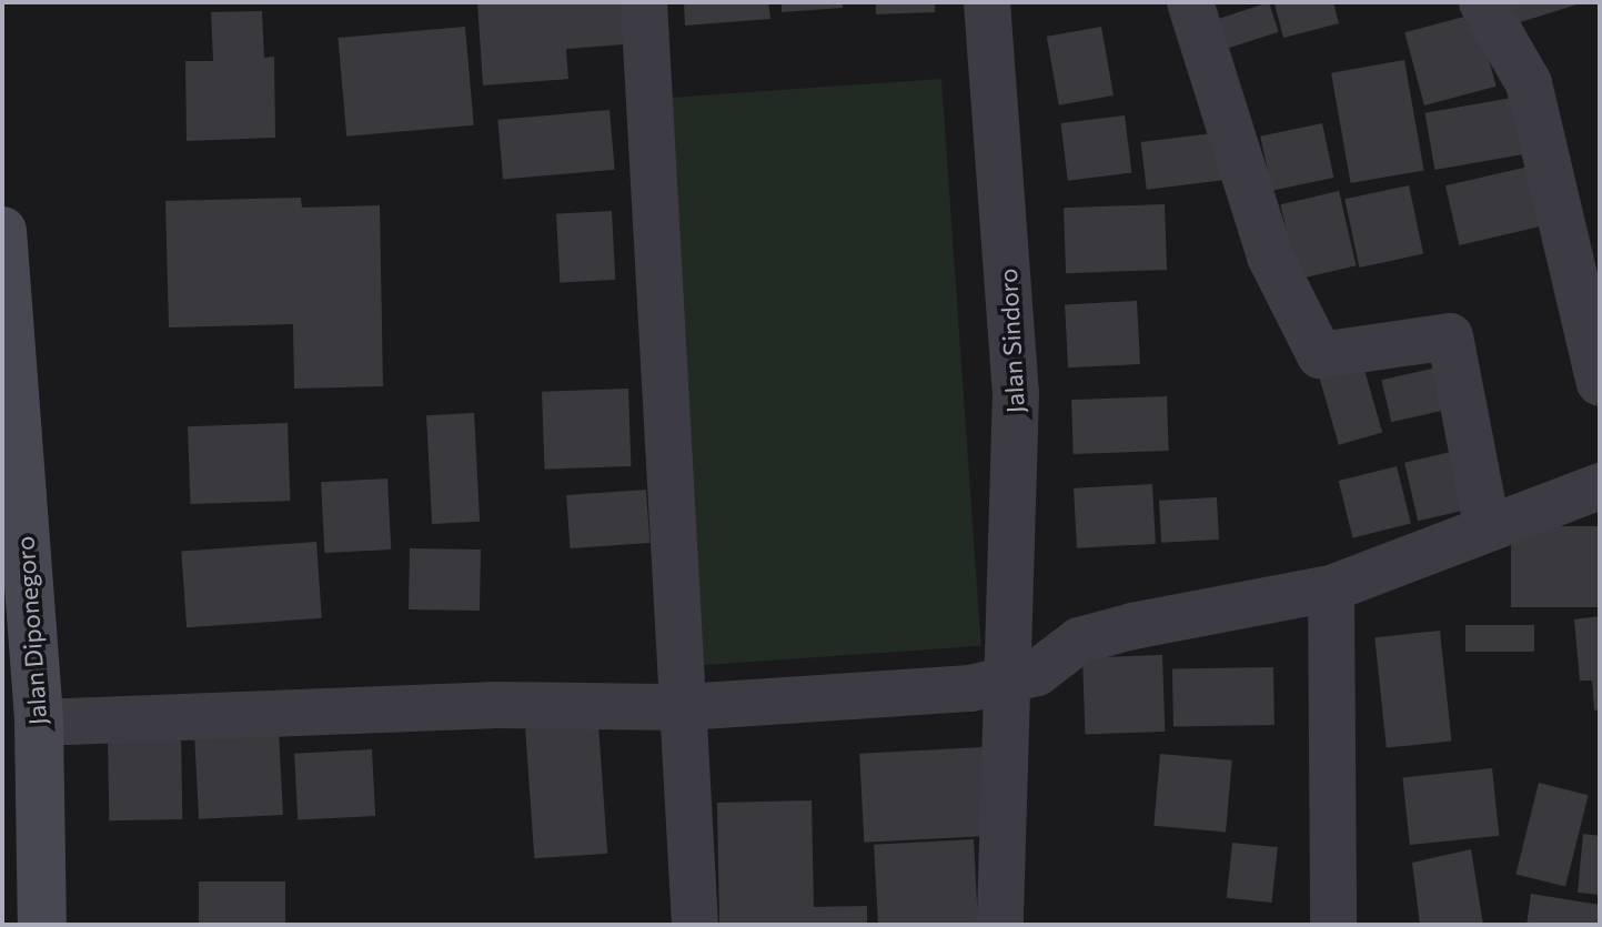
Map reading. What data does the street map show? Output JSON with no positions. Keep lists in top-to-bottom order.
{
  "streets": {
    "main road": ["Jalan Diponegoro"],
    "street": ["Jalan Sindoro"]
  }
}
